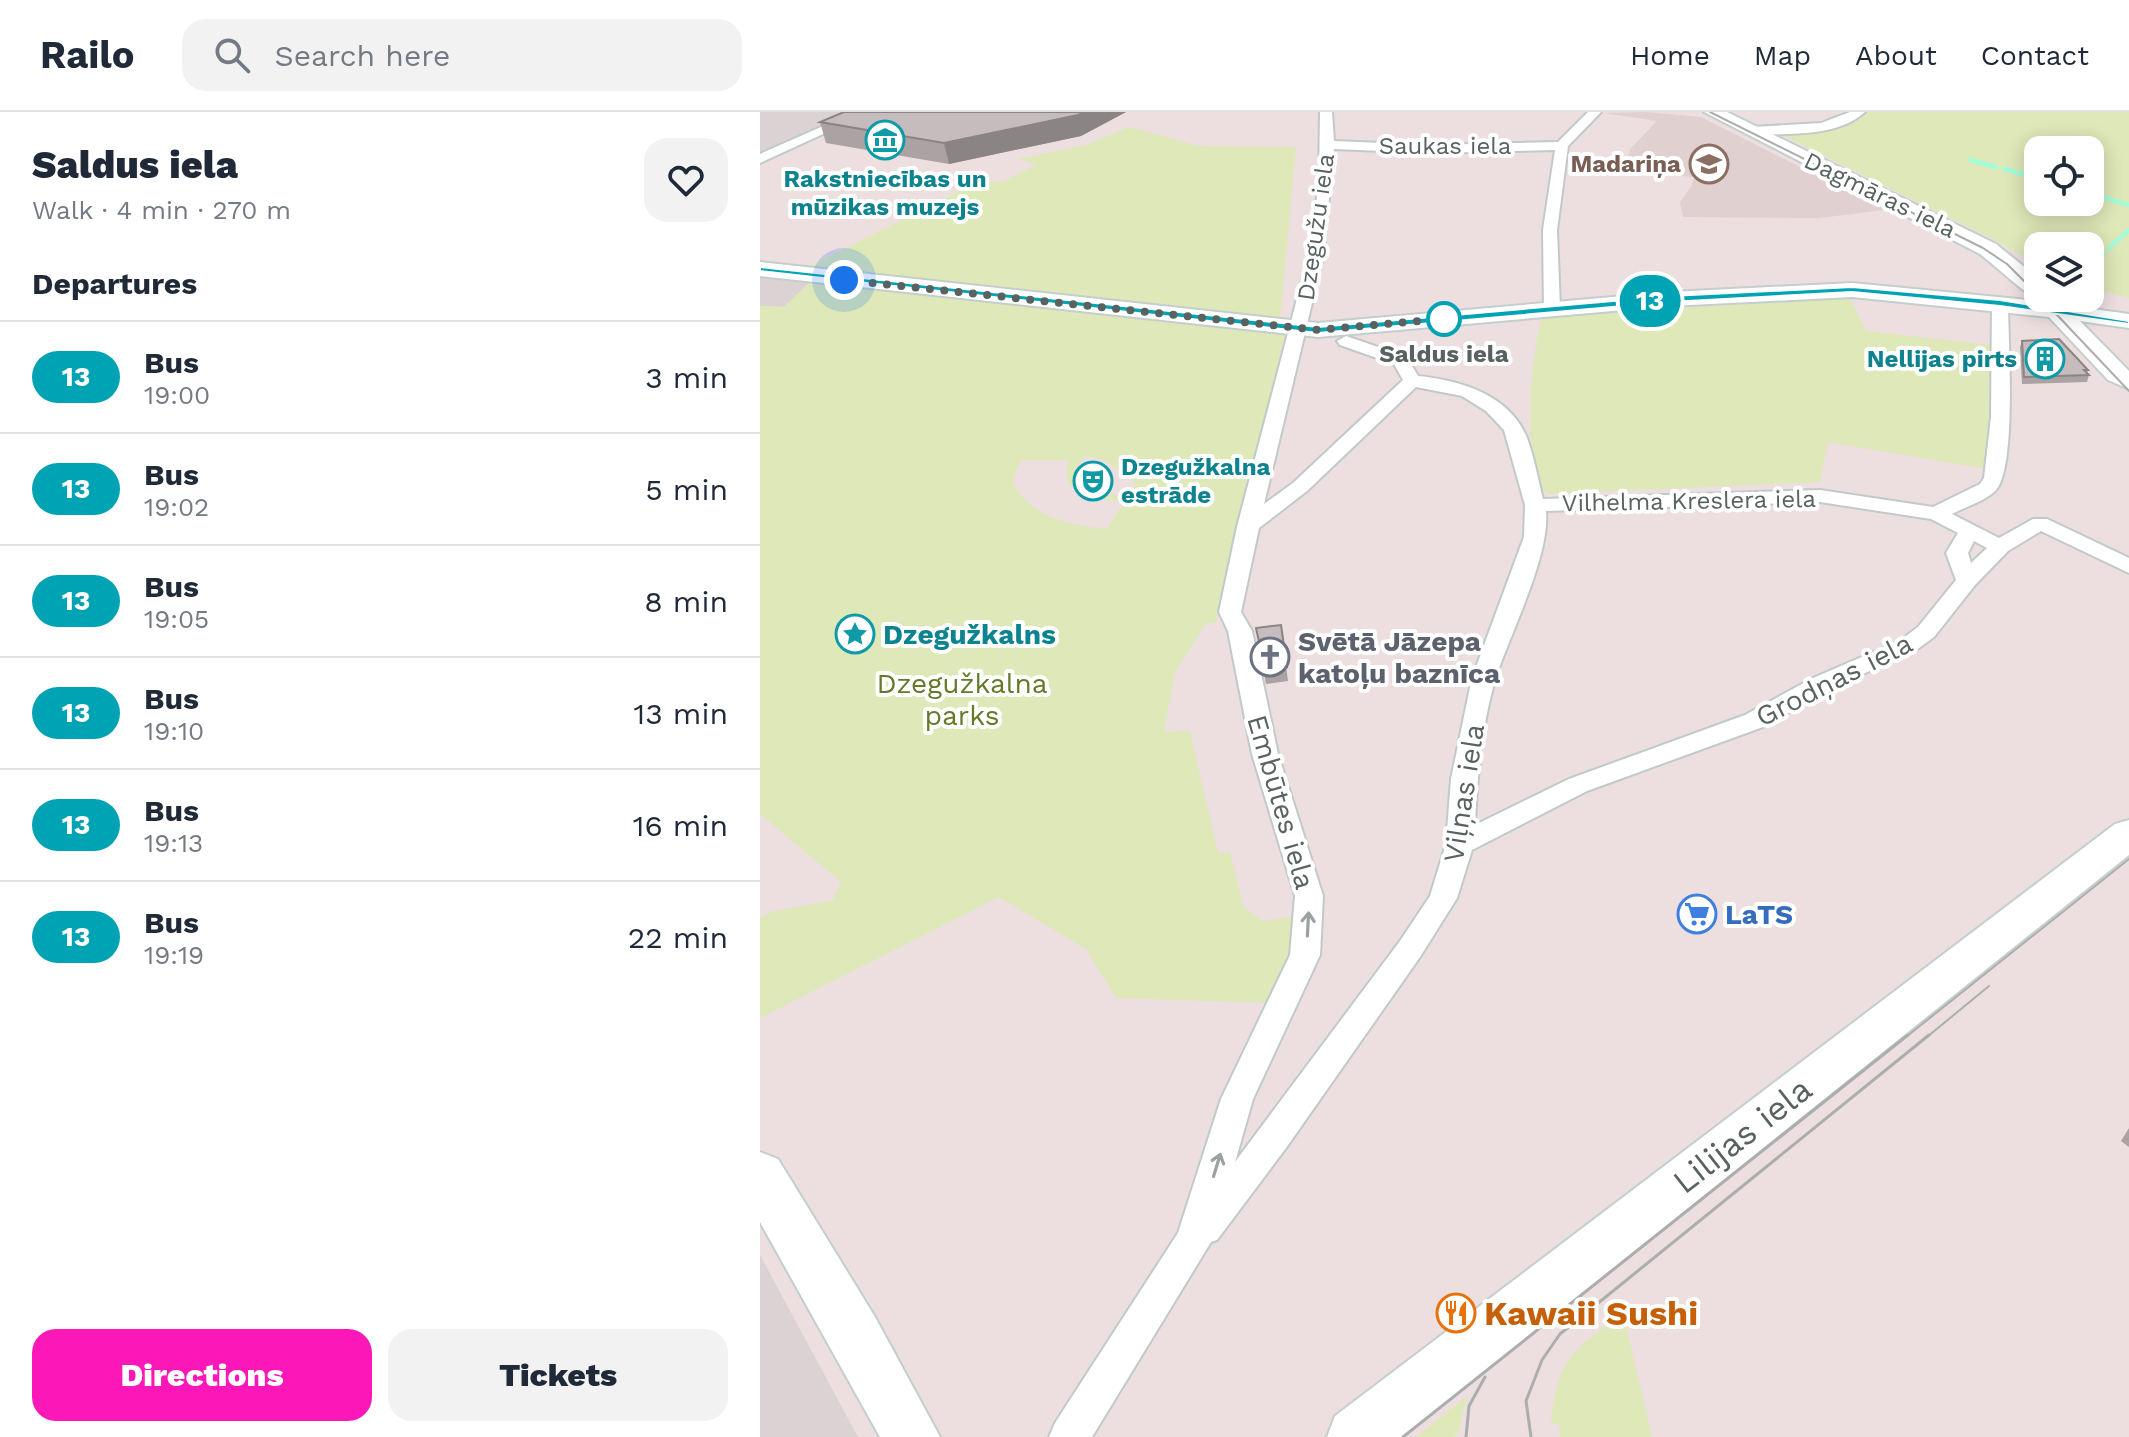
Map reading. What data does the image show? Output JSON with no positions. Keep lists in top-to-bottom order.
{
  "streets": {
    "street": [
      "Saukas iela",
      "Dagmāras iela",
      "Dzegužu iela",
      "Vilhelma Kreslera iela",
      "Grodņas iela",
      "Viļņas iela",
      "Embūtes iela",
      "Lilijas iela"
    ]
  },
  "crossings": [
    ["Saukas iela", "Dzegužu iela"],
    ["Dzegužu iela", "Embūtes iela"],
    ["Vilhelma Kreslera iela", "Viļņas iela"],
    ["Grodņas iela", "Viļņas iela"],
    ["Viļņas iela", "Embūtes iela"]
  ],
  "one_way": ["Embūtes iela"],
  "parks": ["Dzegužkalna parks"],
  "places": {
    "museum": ["Rakstniecības un mūzikas muzejs"],
    "school or university": ["Madariņa"],
    "other": ["Saldus iela"],
    "building": ["Nellijas pirts"],
    "theatre": ["Dzegužkalna estrāde"],
    "place": ["Dzegužkalns"],
    "church": ["Svētā Jāzepa katoļu baznīca"],
    "supermarket": ["LaTS"],
    "restaurant": ["Kawaii Sushi"]
  },
  "lines": ["bus line 13"],
  "page": {
    "header": "Railo",
    "search": "Search here",
    "nav": [
      "Home",
      "Map",
      "About",
      "Contact"
    ],
    "heading": [
      ["Saldus iela", "Walk · 4 min · 270 m"],
      "Departures"
    ],
    "on_map": "13",
    "list": [
      {
        "mark": "13",
        "name": "Bus",
        "note": "19:00",
        "value": "3 min"
      },
      {
        "mark": "13",
        "name": "Bus",
        "note": "19:02",
        "value": "5 min"
      },
      {
        "mark": "13",
        "name": "Bus",
        "note": "19:05",
        "value": "8 min"
      },
      {
        "mark": "13",
        "name": "Bus",
        "note": "19:10",
        "value": "13 min"
      },
      {
        "mark": "13",
        "name": "Bus",
        "note": "19:13",
        "value": "16 min"
      },
      {
        "mark": "13",
        "name": "Bus",
        "note": "19:19",
        "value": "22 min"
      }
    ],
    "buttons": ["Directions", "Tickets"]
  }
}
